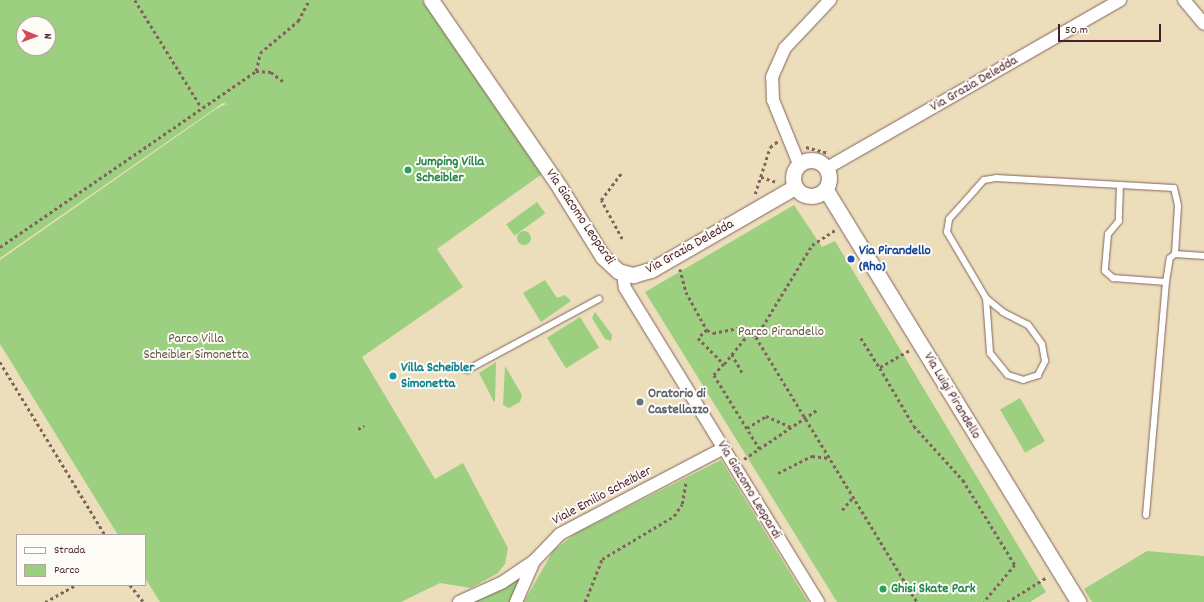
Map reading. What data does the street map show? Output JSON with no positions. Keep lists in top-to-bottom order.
{
  "streets": {
    "street": [
      "Via Grazia Deledda",
      "Via Giacomo Leopardi",
      "Via Luigi Pirandello",
      "Viale Emilio Scheibler"
    ]
  },
  "crossings": [
    ["Via Grazia Deledda", "Via Giacomo Leopardi"],
    ["Via Grazia Deledda", "Via Luigi Pirandello"],
    ["Via Giacomo Leopardi", "Viale Emilio Scheibler"]
  ],
  "parks": ["Parco Pirandello", "Parco Villa Scheibler Simonetta"],
  "places": [
    "Jumping Villa Scheibler",
    "Via Pirandello (Rho)",
    "Villa Scheibler Simonetta",
    "Oratorio di Castellazzo",
    "Ghisi Skate Park"
  ],
  "legend": ["Strada", "Parco"],
  "scale_bar": "50 m",
  "north": "right"
}
